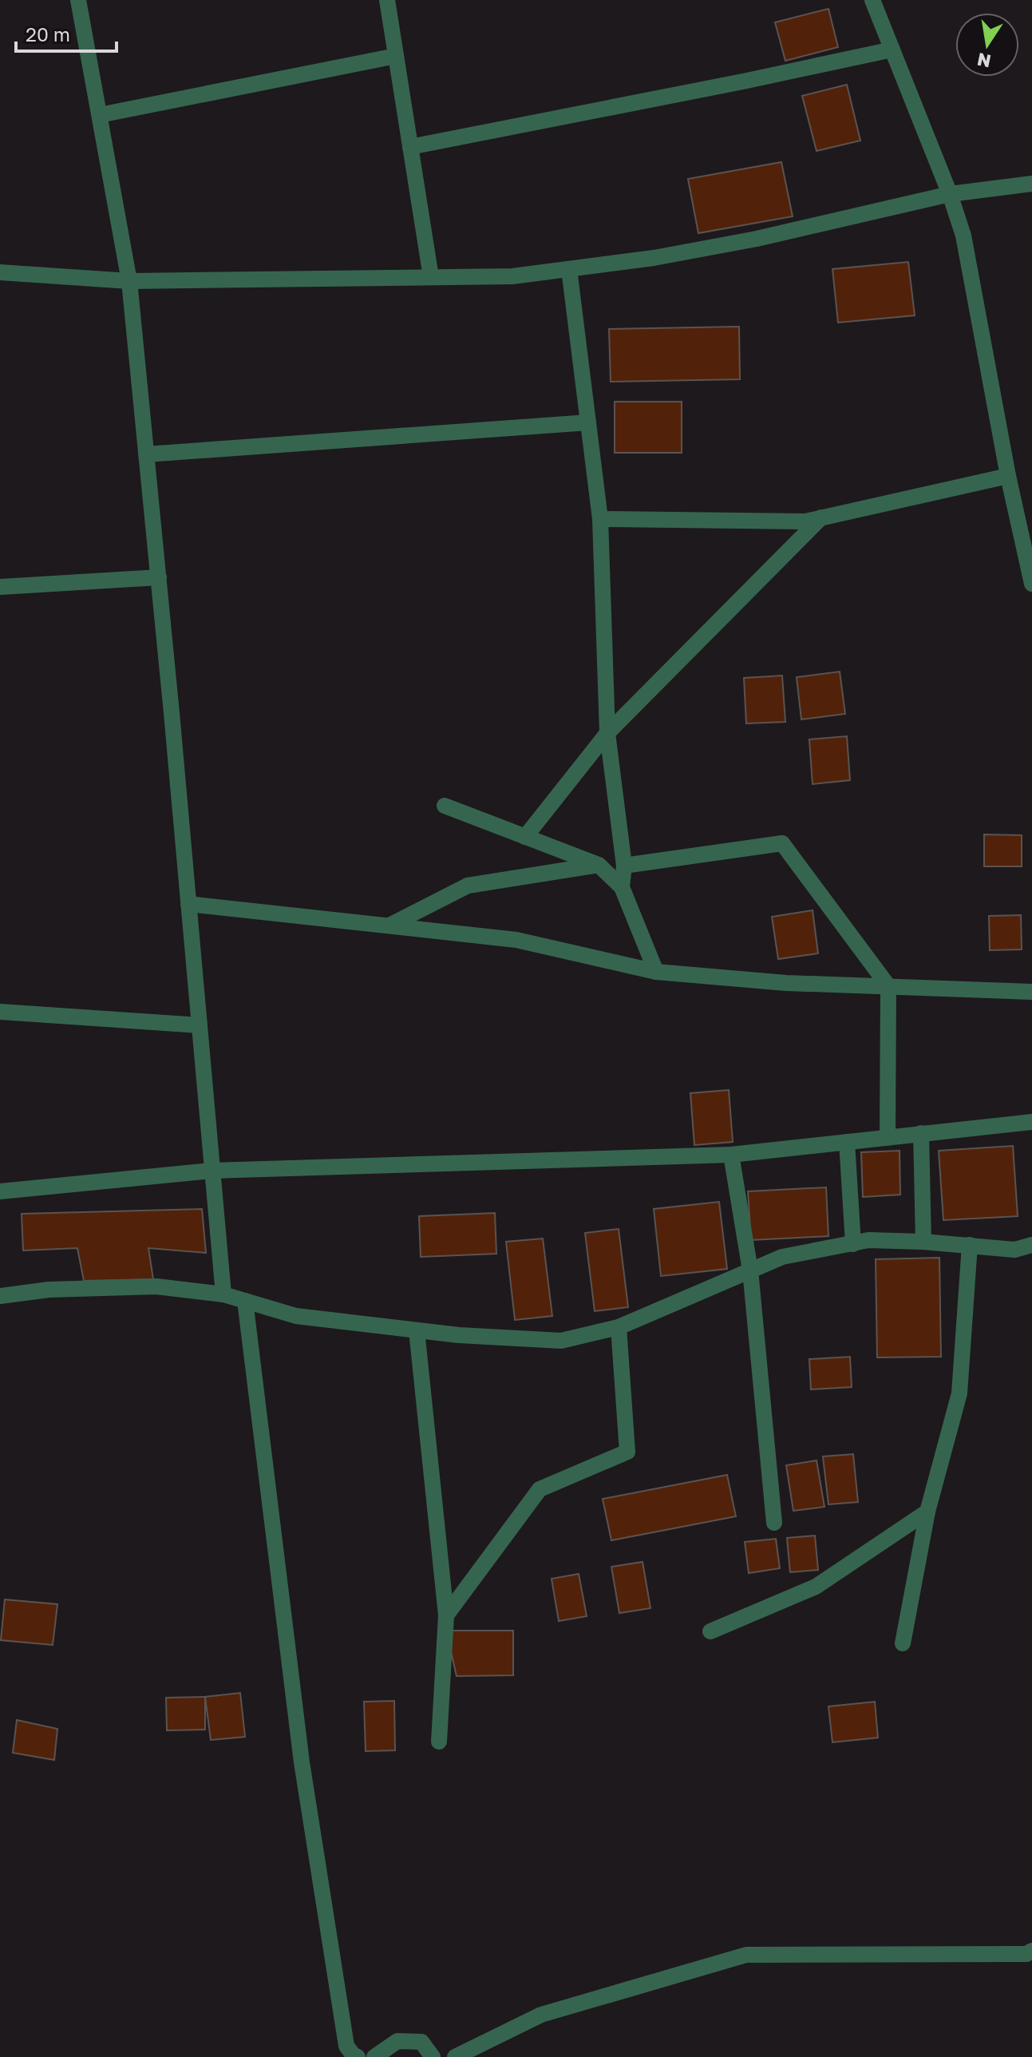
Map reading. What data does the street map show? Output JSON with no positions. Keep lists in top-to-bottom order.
{
  "scale_bar": "20 m",
  "north": "bottom"
}
